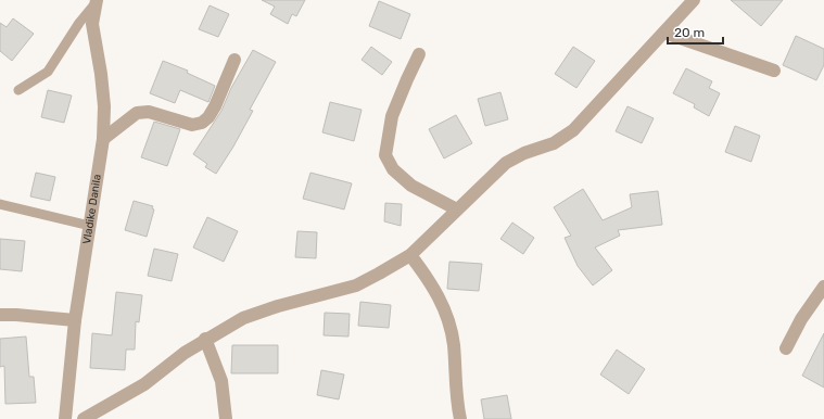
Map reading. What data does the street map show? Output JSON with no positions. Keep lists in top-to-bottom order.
{
  "streets": {
    "street": ["Vladike Danila"]
  },
  "scale_bar": "20 m"
}
